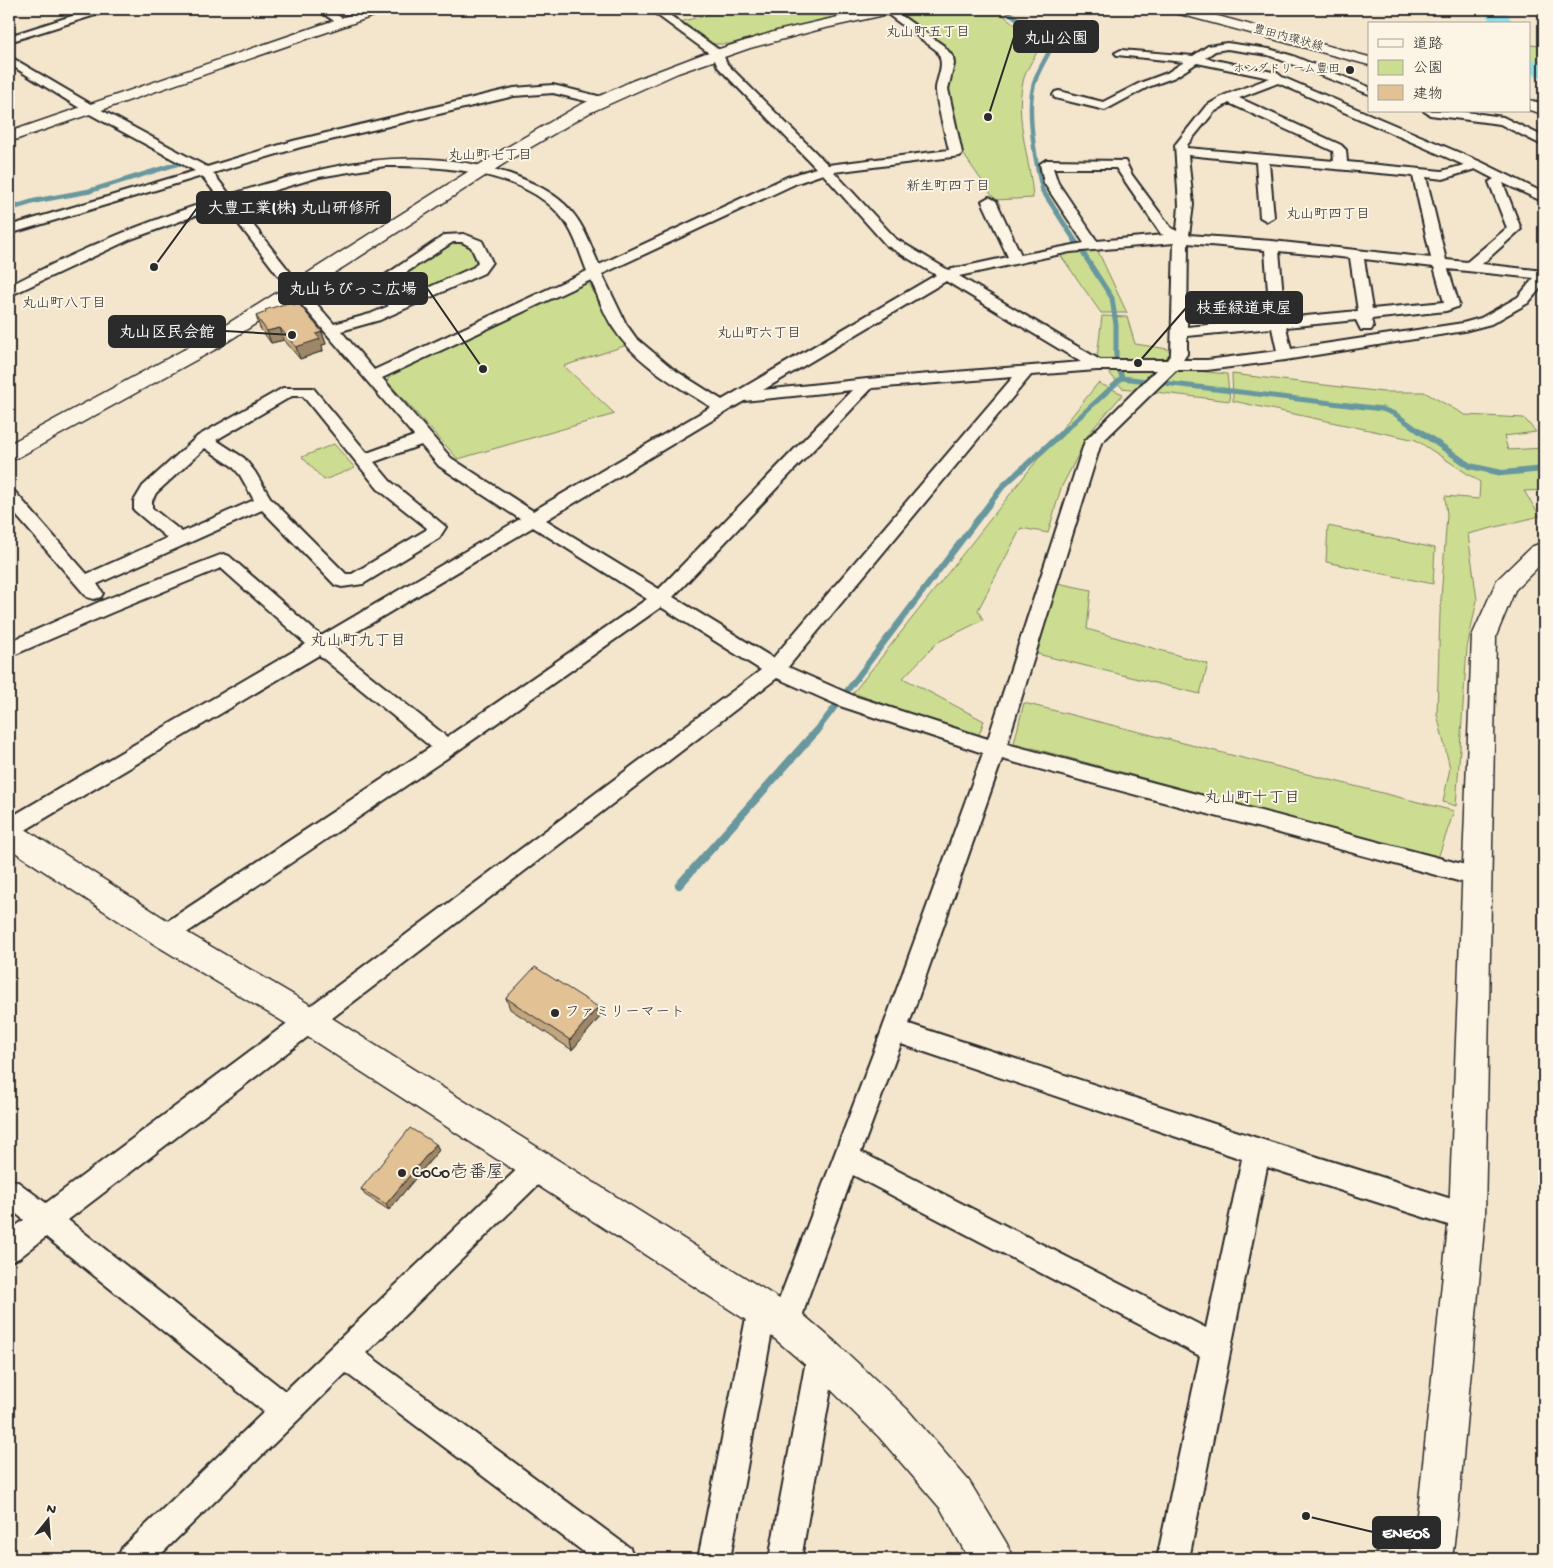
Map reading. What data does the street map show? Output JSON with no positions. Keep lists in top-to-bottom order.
{
  "streets": {
    "street": ["豊田内環状線"]
  },
  "districts": [
    "丸山町五丁目",
    "丸山町七丁目",
    "新生町四丁目",
    "丸山町四丁目",
    "丸山町八丁目",
    "丸山町六丁目",
    "丸山町九丁目",
    "丸山町十丁目"
  ],
  "places": [
    "ホンダドリーム豊田",
    "丸山公園",
    "大豊工業(株) 丸山研修所",
    "丸山区民会館",
    "枝垂緑道東屋",
    "丸山ちびっこ広場",
    "ファミリーマート",
    "CoCo壱番屋",
    "ENEOS"
  ],
  "legend": ["道路", "公園", "建物"],
  "north": "top"
}
